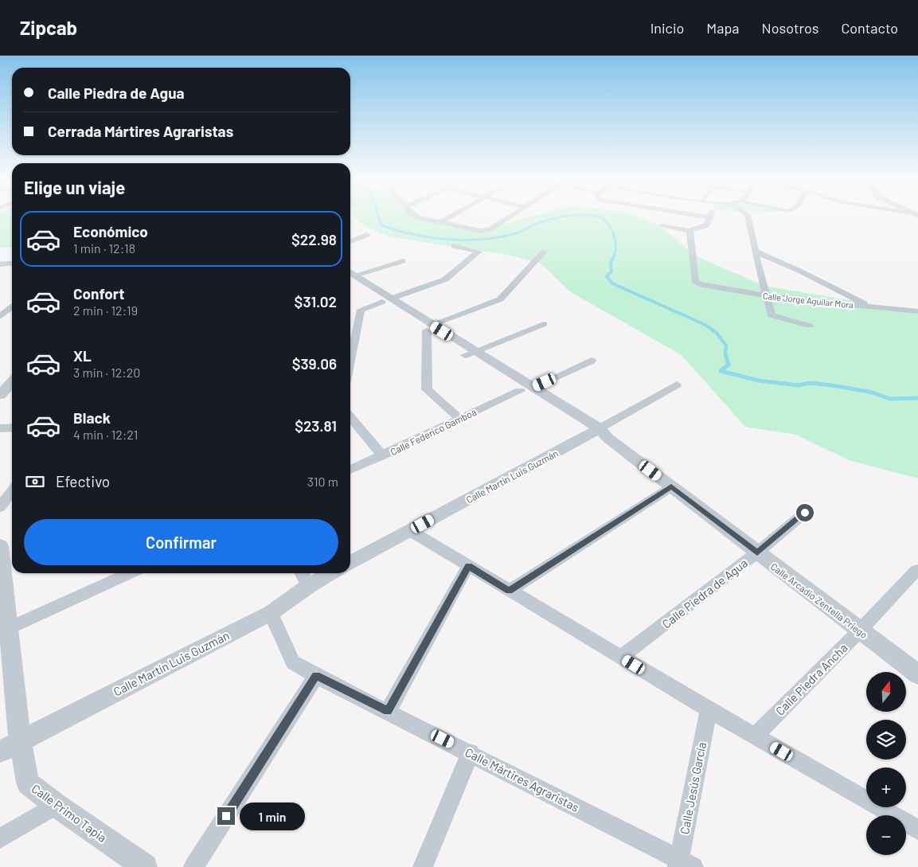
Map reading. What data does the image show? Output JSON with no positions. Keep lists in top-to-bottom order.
{
  "streets": {
    "street": [
      "Calle Jorge Aguilar Mora",
      "Calle Federico Gamboa",
      "Calle Martín Luis Guzmán",
      "Calle Piedra de Agua",
      "Calle Arcadio Zentella Priego",
      "Calle Piedra Ancha",
      "Calle Mártires Agraristas",
      "Calle Jesús García",
      "Calle Primo Tapia"
    ]
  },
  "crossings": [
    ["Calle Federico Gamboa", "Calle Arcadio Zentella Priego"],
    ["Calle Martín Luis Guzmán", "Calle Arcadio Zentella Priego"],
    ["Calle Martín Luis Guzmán", "Calle Mártires Agraristas"],
    ["Calle Martín Luis Guzmán", "Calle Primo Tapia"],
    ["Calle Piedra de Agua", "Calle Arcadio Zentella Priego"],
    ["Calle Arcadio Zentella Priego", "Calle Piedra Ancha"],
    ["Calle Mártires Agraristas", "Calle Jesús García"]
  ],
  "north": "top",
  "page": {
    "header": "Zipcab",
    "nav": [
      "Inicio",
      "Mapa",
      "Nosotros",
      "Contacto"
    ],
    "banner": ["Calle Piedra de Agua", "Cerrada Mártires Agraristas"],
    "heading": "Elige un viaje",
    "list": [
      {
        "name": "Económico",
        "note": "1 min · 12:18",
        "value": "$22.98"
      },
      {
        "name": "Confort",
        "note": "2 min · 12:19",
        "value": "$31.02"
      },
      {
        "name": "XL",
        "note": "3 min · 12:20",
        "value": "$39.06"
      },
      {
        "name": "Black",
        "note": "4 min · 12:21",
        "value": "$23.81"
      }
    ],
    "pay": ["Efectivo", "310 m"],
    "buttons": "Confirmar",
    "map_buttons": ["+", "−"],
    "bubble": "1 min"
  }
}
